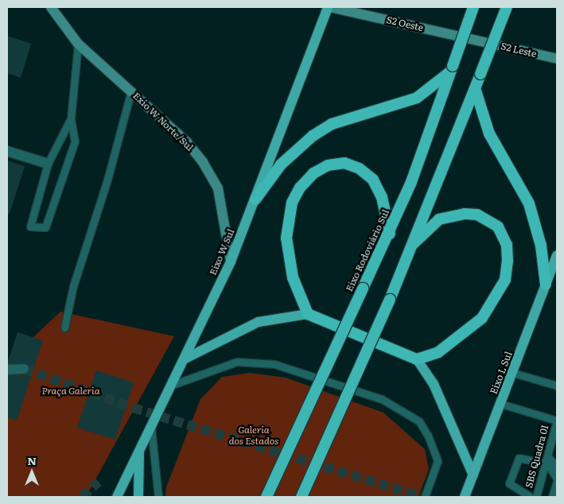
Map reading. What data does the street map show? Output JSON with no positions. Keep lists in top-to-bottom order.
{
  "streets": {
    "highway": ["Eixo Rodoviário Sul"],
    "main road": [
      "S2 Oeste",
      "S2 Leste",
      "Exio W Norte/Sul",
      "Eixo W Sul",
      "Eixo L Sul"
    ],
    "lane": ["SBS Quadra 01"]
  },
  "crossings": [
    ["S2 Oeste", "S2 Leste"],
    ["S2 Oeste", "Eixo W Sul"],
    ["Exio W Norte/Sul", "Eixo W Sul"]
  ],
  "parks": ["Praça Galeria", "Galeria dos Estados"],
  "north": "top"
}
